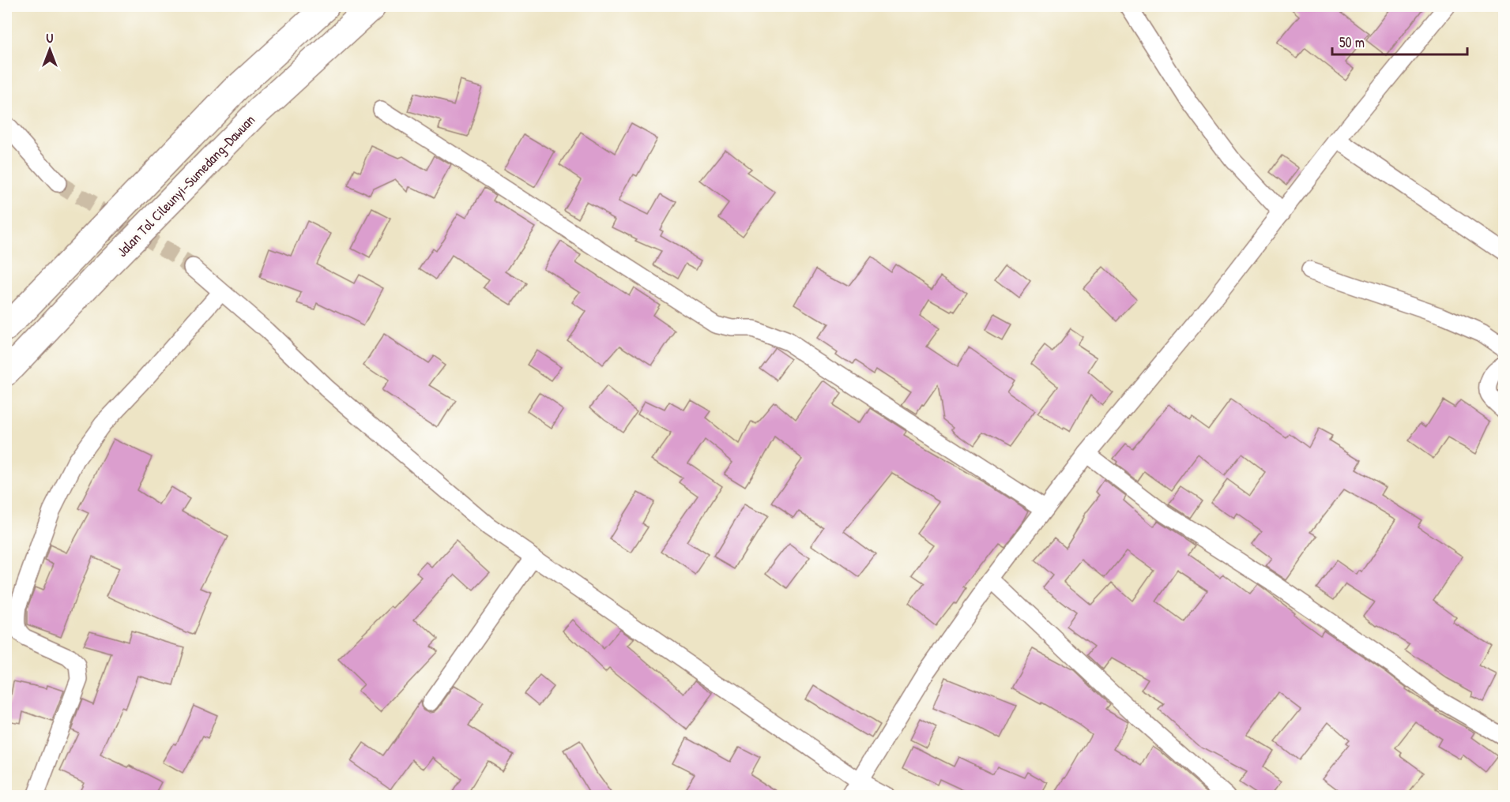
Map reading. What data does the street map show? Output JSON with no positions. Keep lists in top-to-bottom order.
{
  "streets": {
    "highway": ["Jalan Tol Cileunyi–Sumedang–Dawuan"]
  },
  "scale_bar": "50 m",
  "north": "top"
}
